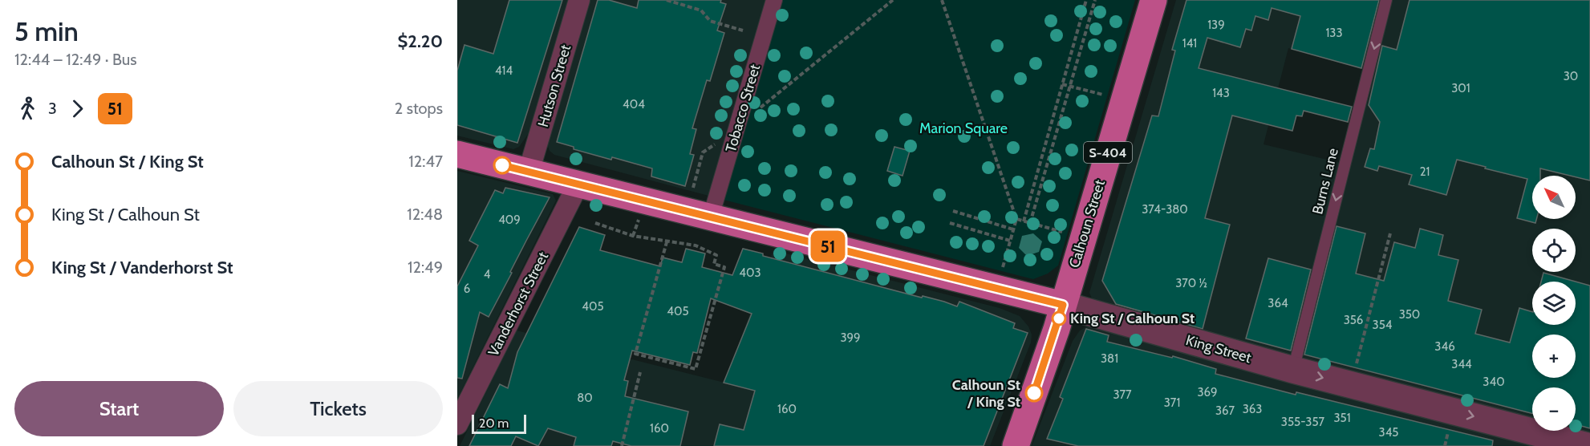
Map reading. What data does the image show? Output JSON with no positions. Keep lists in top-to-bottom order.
{
  "streets": {
    "main road": ["S-404", "Calhoun Street", "King Street"],
    "street": ["Hutson Street", "Tobacco Street", "Vanderhorst Street"],
    "lane": ["Burns Lane"]
  },
  "crossings": [
    ["Hutson Street", "King Street"],
    ["Tobacco Street", "King Street"],
    ["Burns Lane", "King Street"],
    ["Calhoun Street", "King Street"],
    ["Vanderhorst Street", "King Street"]
  ],
  "one_way": ["Burns Lane"],
  "parks": ["Marion Square"],
  "places": ["King St / Calhoun St", "Calhoun St / King St"],
  "lines": ["bus line 51"],
  "house_numbers": [
    "139",
    "133",
    "141",
    "414",
    "30",
    "301",
    "143",
    "404",
    "21",
    "374-380",
    "409",
    "403",
    "4",
    "370 ½",
    "6",
    "364",
    "405",
    "405",
    "350",
    "356",
    "354",
    "399",
    "346",
    "381",
    "344",
    "340",
    "369",
    "377",
    "80",
    "371",
    "160",
    "363",
    "367",
    "351",
    "355-357",
    "160",
    "345"
  ],
  "scale_bar": "20 m",
  "north": "top left",
  "page": {
    "heading": ["5 min", "12:44 – 12:49 · Bus", "$2.20"],
    "on_map": "51",
    "legs": ["3", "51", "2 stops"],
    "list": [
      {
        "name": "Calhoun St / King St",
        "value": "12:47"
      },
      {
        "name": "King St / Calhoun St",
        "value": "12:48"
      },
      {
        "name": "King St / Vanderhorst St",
        "value": "12:49"
      }
    ],
    "map_buttons": ["+", "−"],
    "buttons": ["Start", "Tickets"],
    "scale": "20 m"
  }
}
